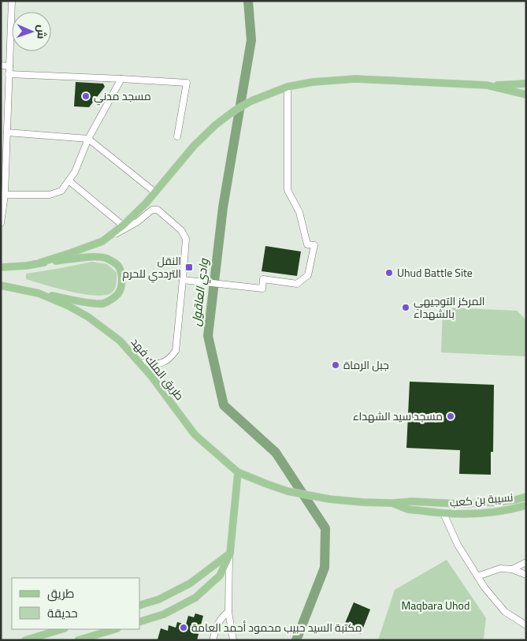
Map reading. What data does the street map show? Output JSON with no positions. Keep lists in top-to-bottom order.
{
  "streets": {
    "main road": ["طريق الملك فهد", "نسيبة بن كعب"]
  },
  "crossings": [
    ["طريق الملك فهد", "نسيبة بن كعب"]
  ],
  "water": ["وادي العاقول"],
  "parks": ["Maqbara Uhod"],
  "places": {
    "other": [
      "مسجد مدني",
      "Uhud Battle Site",
      "المركز التوجيهي بالشهداء",
      "جبل الرماة",
      "مسجد سيد الشهداء",
      "مكتبة السيد حبيب محمود أحمد العامة"
    ],
    "transit": ["النقل الترددي للحرم"]
  },
  "legend": ["طريق", "حديقة"],
  "north": "right"
}
